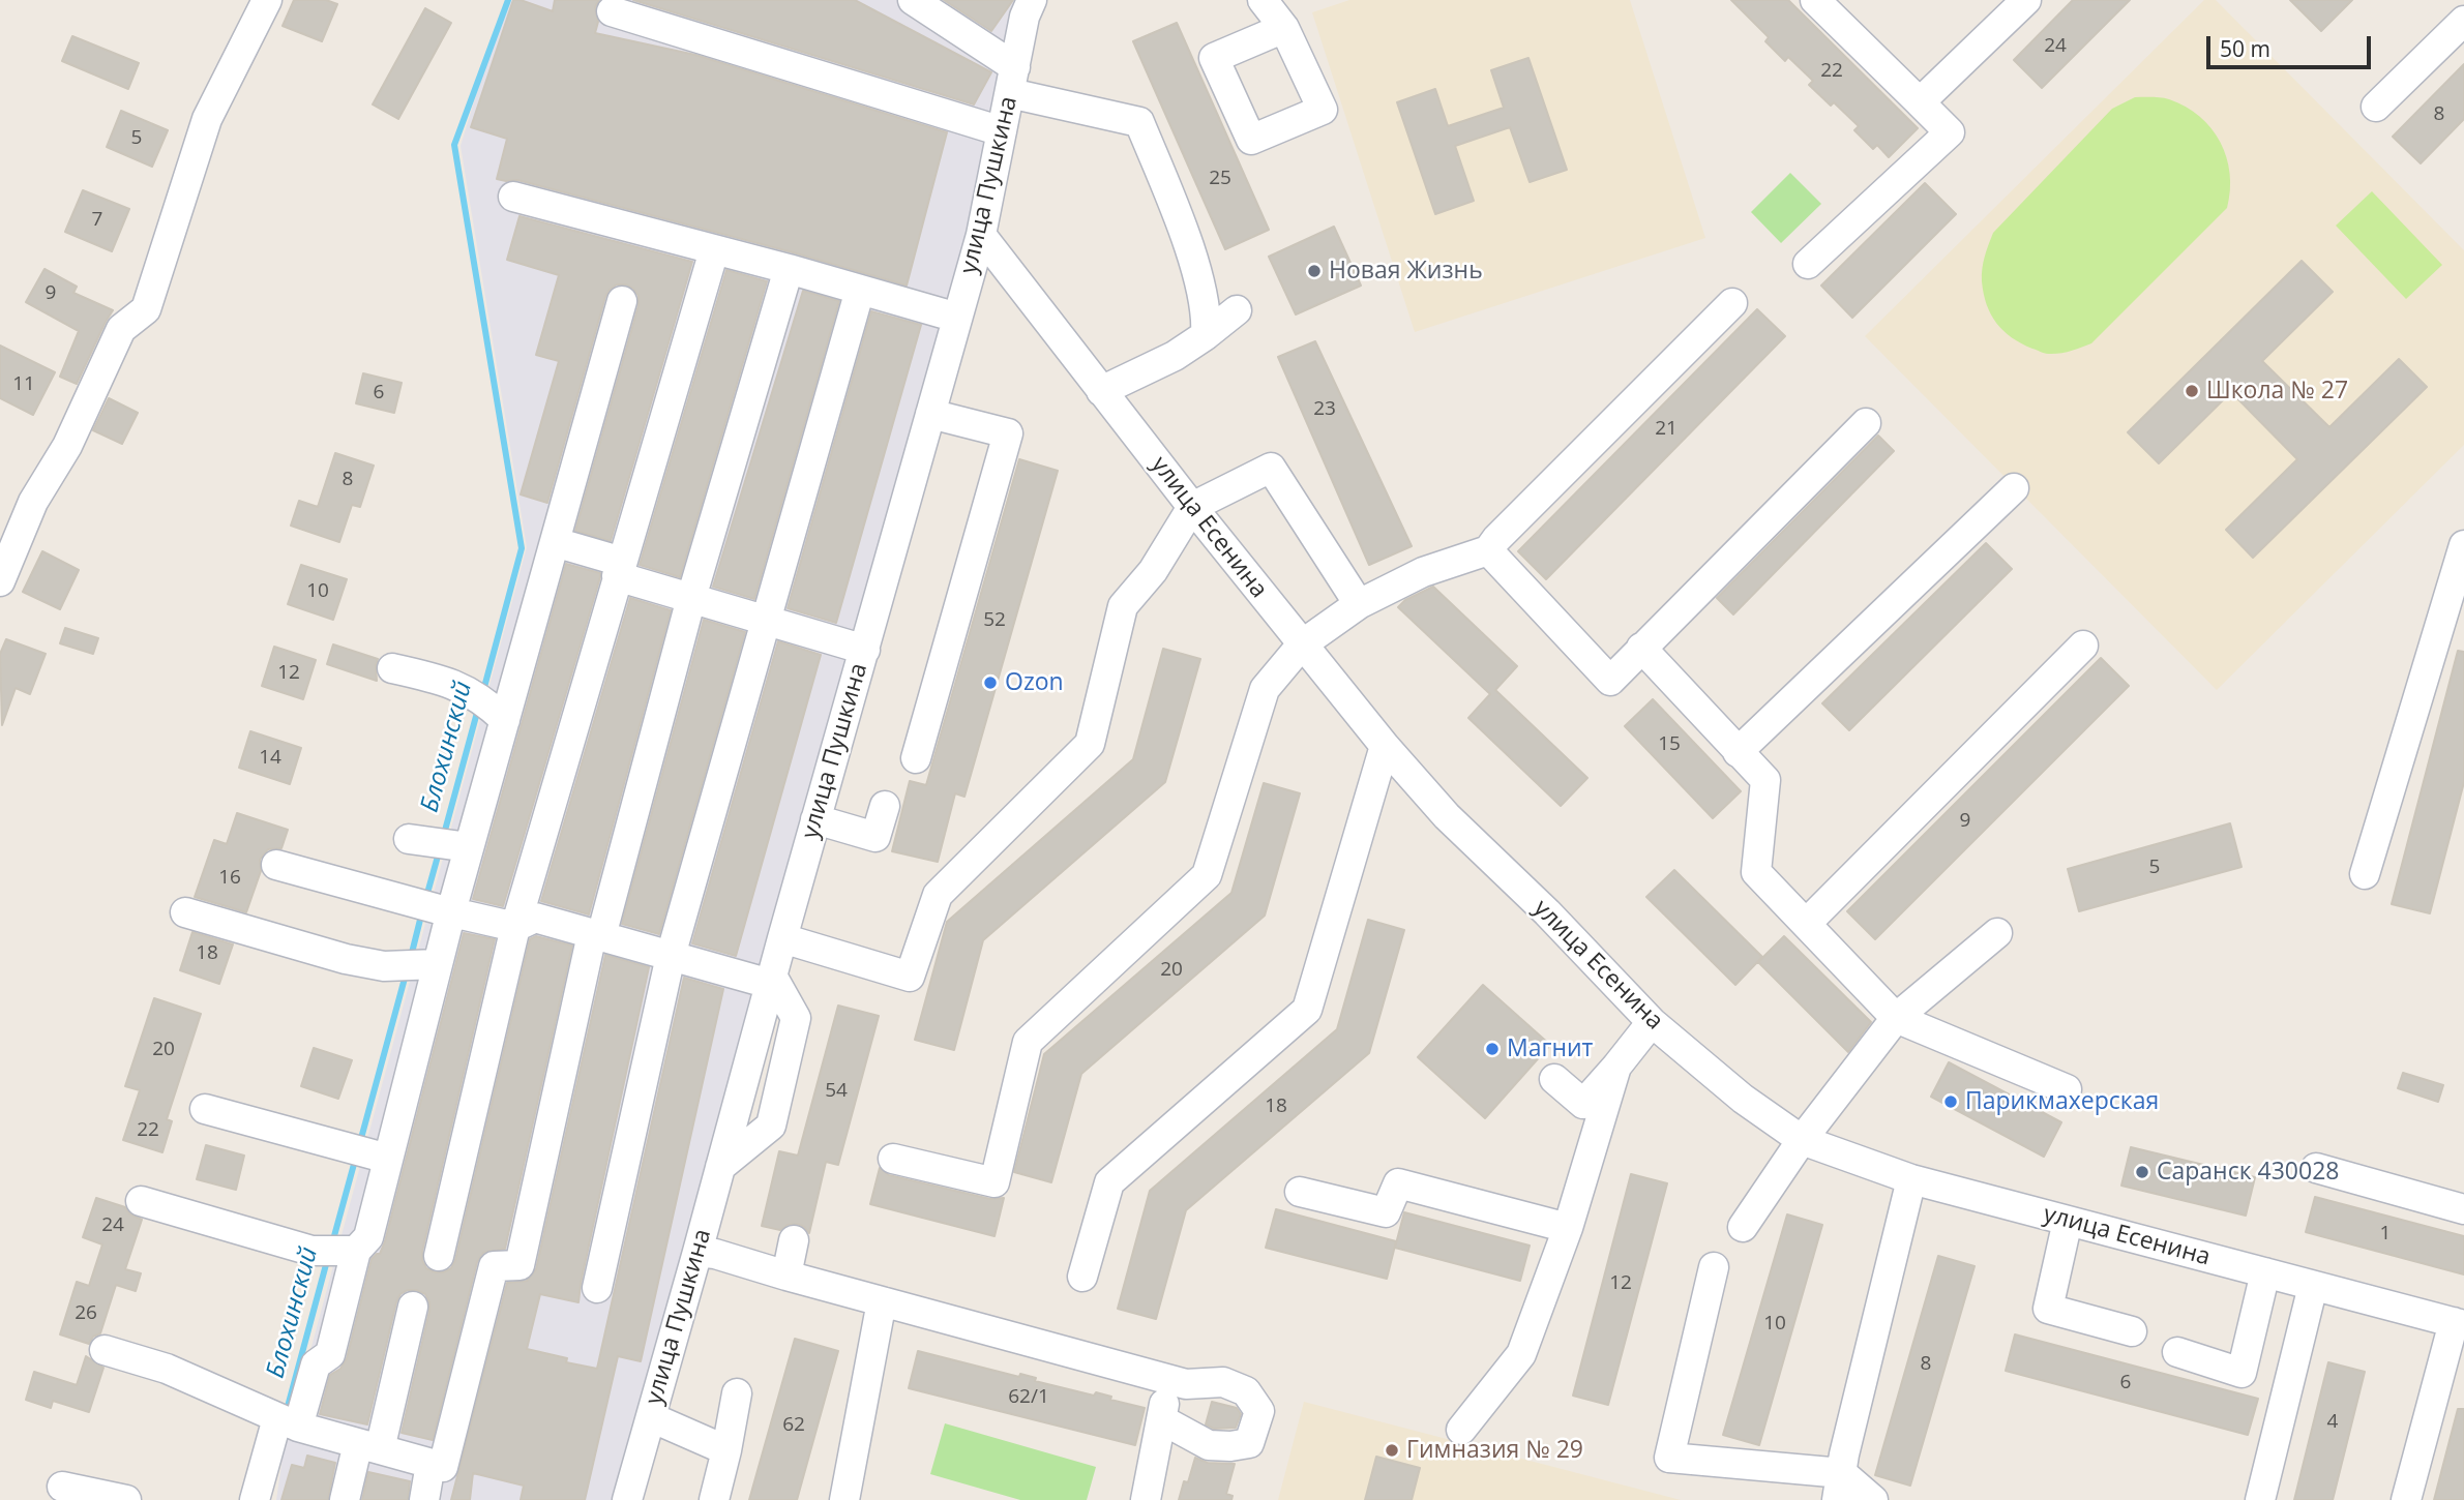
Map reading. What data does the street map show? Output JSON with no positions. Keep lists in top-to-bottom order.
{
  "streets": {
    "street": ["улица Пушкина", "улица Есенина"]
  },
  "crossings": [
    ["улица Пушкина", "улица Есенина"]
  ],
  "water": ["Блохинский"],
  "places": [
    "Новая Жизнь",
    "Школа № 27",
    "Ozon",
    "Магнит",
    "Парикмахерская",
    "Саранск 430028",
    "Гимназия № 29"
  ],
  "house_numbers": [
    "24",
    "22",
    "8",
    "5",
    "25",
    "7",
    "9",
    "11",
    "6",
    "23",
    "21",
    "8",
    "10",
    "52",
    "12",
    "15",
    "14",
    "9",
    "5",
    "16",
    "18",
    "20",
    "20",
    "54",
    "18",
    "22",
    "24",
    "1",
    "12",
    "26",
    "10",
    "8",
    "6",
    "62/1",
    "4",
    "62"
  ],
  "scale_bar": "50 m"
}
